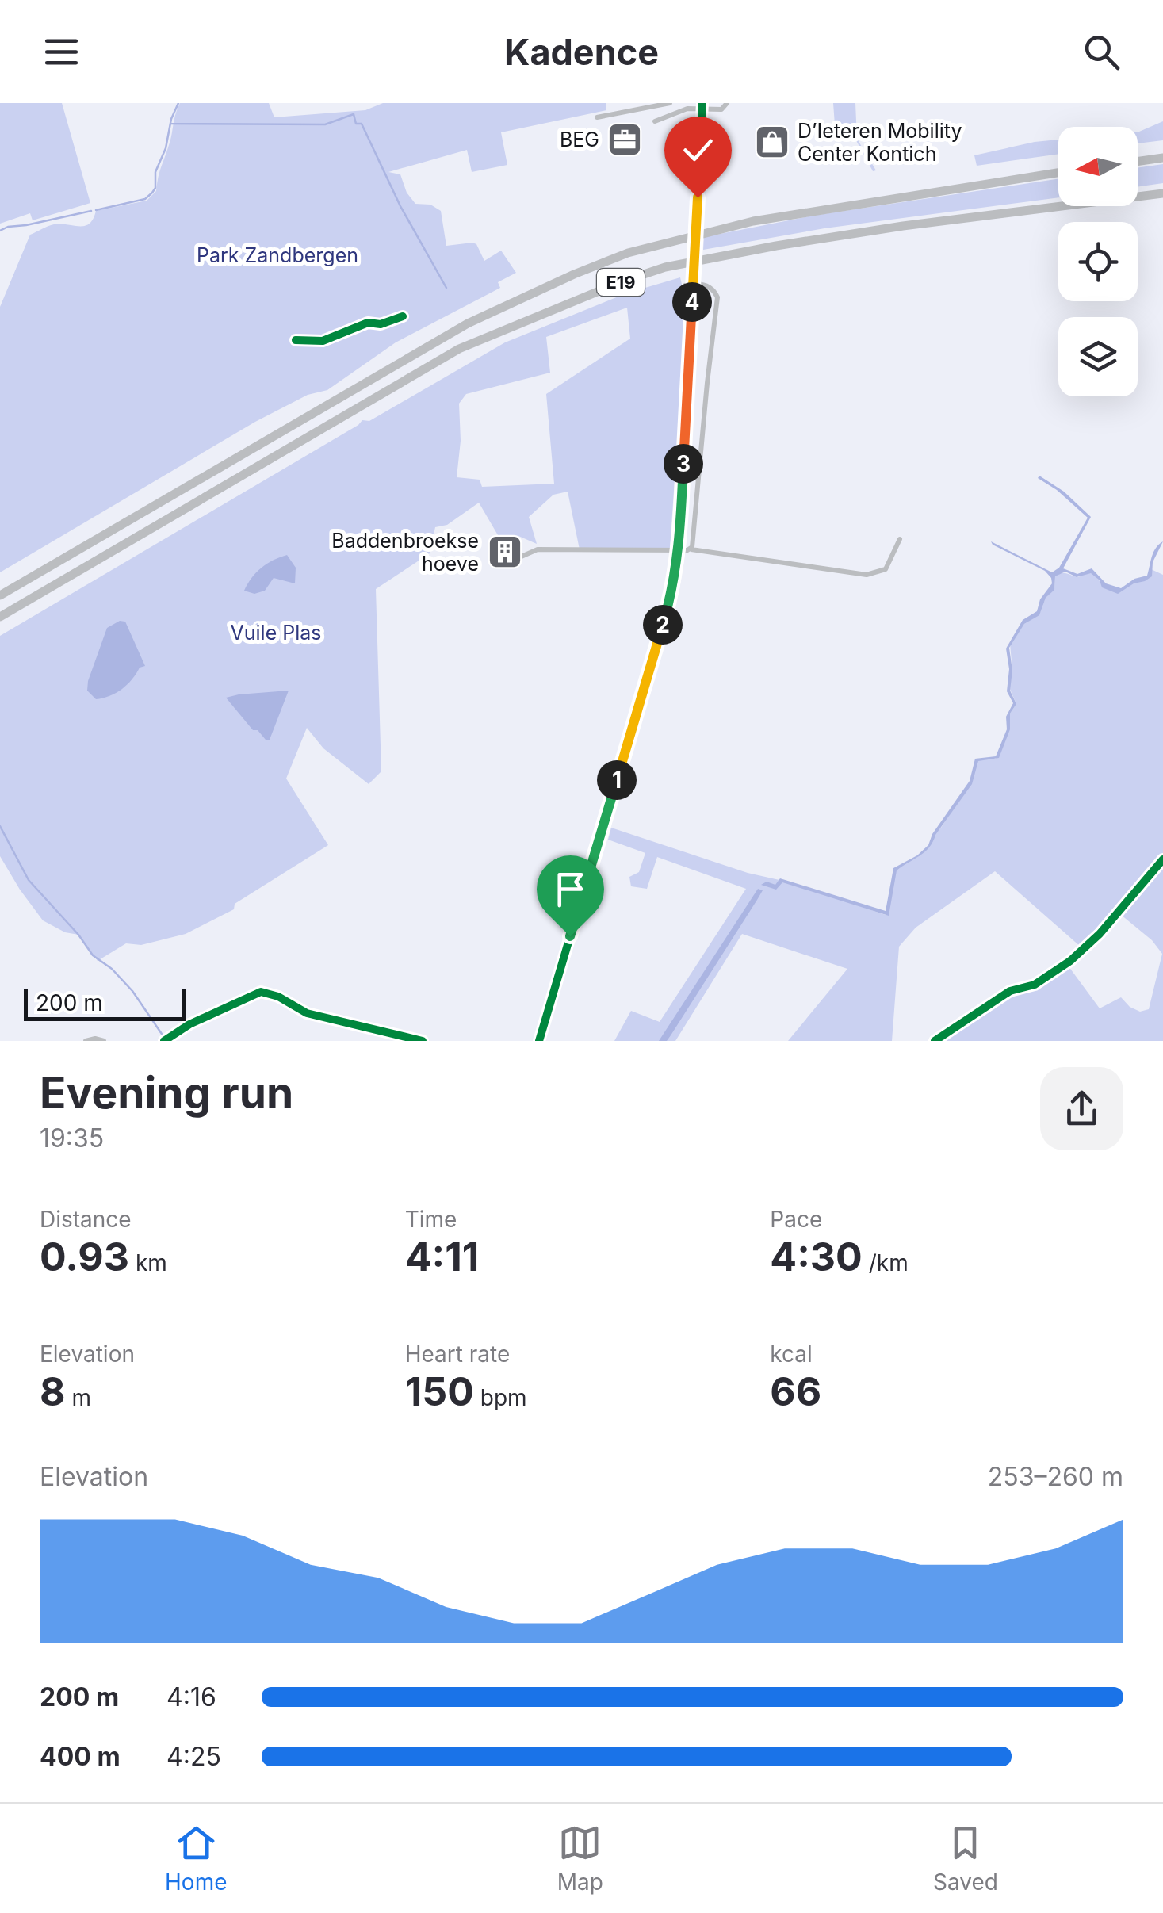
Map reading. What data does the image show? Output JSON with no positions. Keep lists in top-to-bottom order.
{
  "streets": {
    "highway": ["E19"]
  },
  "parks": ["Park Zandbergen", "Vuile Plas"],
  "places": {
    "office": ["BEG"],
    "shop": ["D’Ieteren Mobility Center Kontich"],
    "building": ["Baddenbroekse hoeve"]
  },
  "scale_bar": "200 m",
  "north": "left",
  "page": {
    "header": "Kadence",
    "pins": [
      "4",
      "3",
      "2",
      "1"
    ],
    "scale": "200 m",
    "heading": ["Evening run", "19:35"],
    "stats": [
      ["Distance", "0.93 km"],
      ["Time", "4:11"],
      ["Pace", "4:30 /km"],
      ["Elevation", "8 m"],
      ["Heart rate", "150 bpm"],
      ["kcal", "66"]
    ],
    "chart": ["Elevation", "253–260 m"],
    "list": [
      {
        "name": "200 m",
        "note": "4:16"
      },
      {
        "name": "400 m",
        "note": "4:25"
      }
    ],
    "tabs": ["Home", "Map", "Saved"]
  }
}
